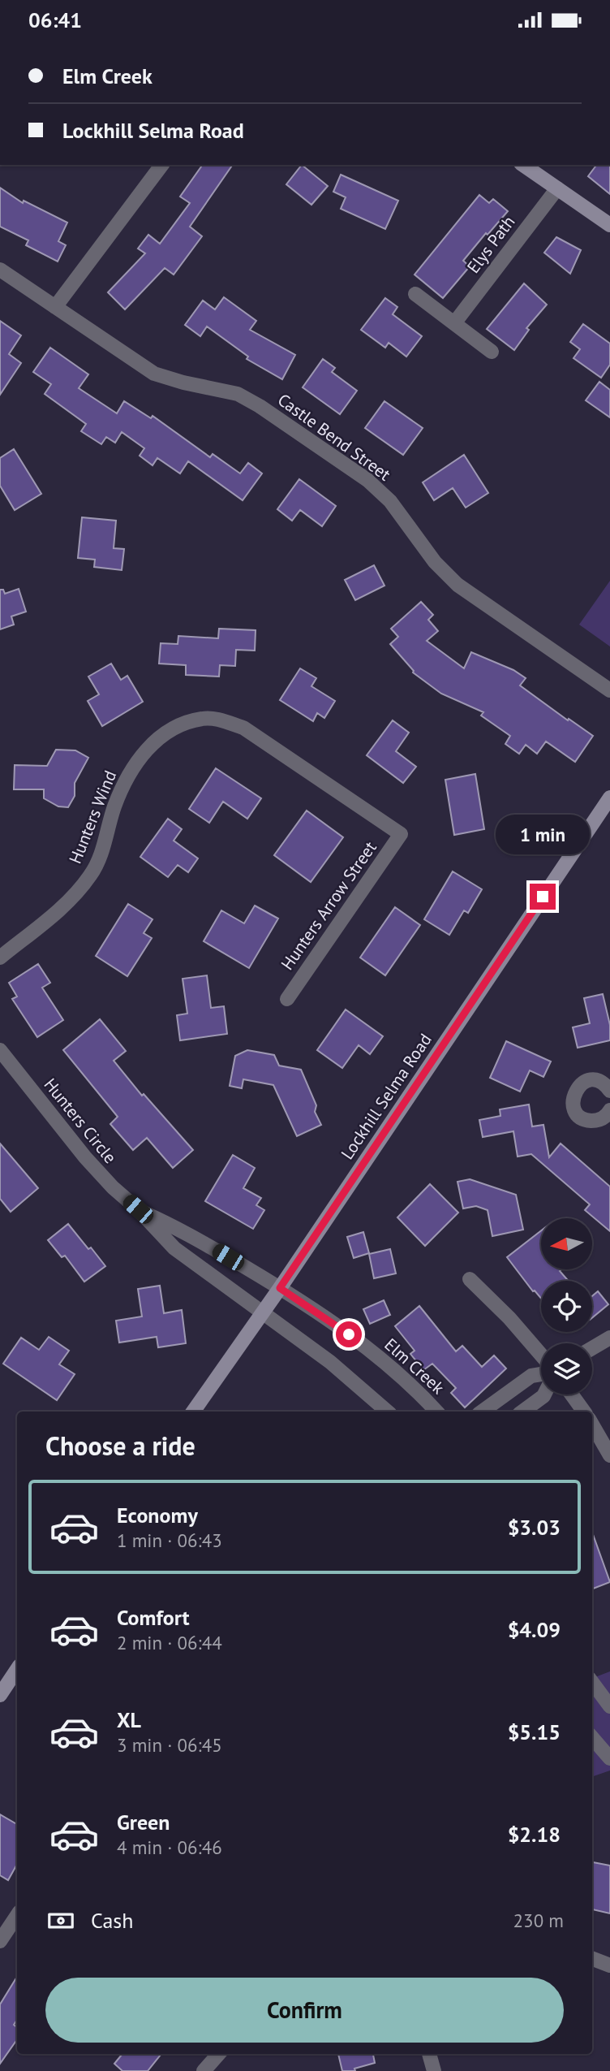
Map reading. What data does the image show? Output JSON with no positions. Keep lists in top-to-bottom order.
{
  "streets": {
    "main road": ["Lockhill Selma Road"],
    "street": [
      "Elys Path",
      "Castle Bend Street",
      "Hunters Wind",
      "Hunters Arrow Street",
      "Hunters Circle",
      "Elm Creek"
    ]
  },
  "crossings": [
    ["Hunters Wind", "Hunters Arrow Street"],
    ["Lockhill Selma Road", "Hunters Circle"],
    ["Lockhill Selma Road", "Elm Creek"],
    ["Hunters Circle", "Elm Creek"]
  ],
  "north": "left",
  "page": {
    "status": "06:41",
    "banner": ["Elm Creek", "Lockhill Selma Road"],
    "bubble": "1 min",
    "heading": "Choose a ride",
    "list": [
      {
        "name": "Economy",
        "note": "1 min · 06:43",
        "value": "$3.03"
      },
      {
        "name": "Comfort",
        "note": "2 min · 06:44",
        "value": "$4.09"
      },
      {
        "name": "XL",
        "note": "3 min · 06:45",
        "value": "$5.15"
      },
      {
        "name": "Green",
        "note": "4 min · 06:46",
        "value": "$2.18"
      }
    ],
    "pay": ["Cash", "230 m"],
    "buttons": "Confirm"
  }
}
